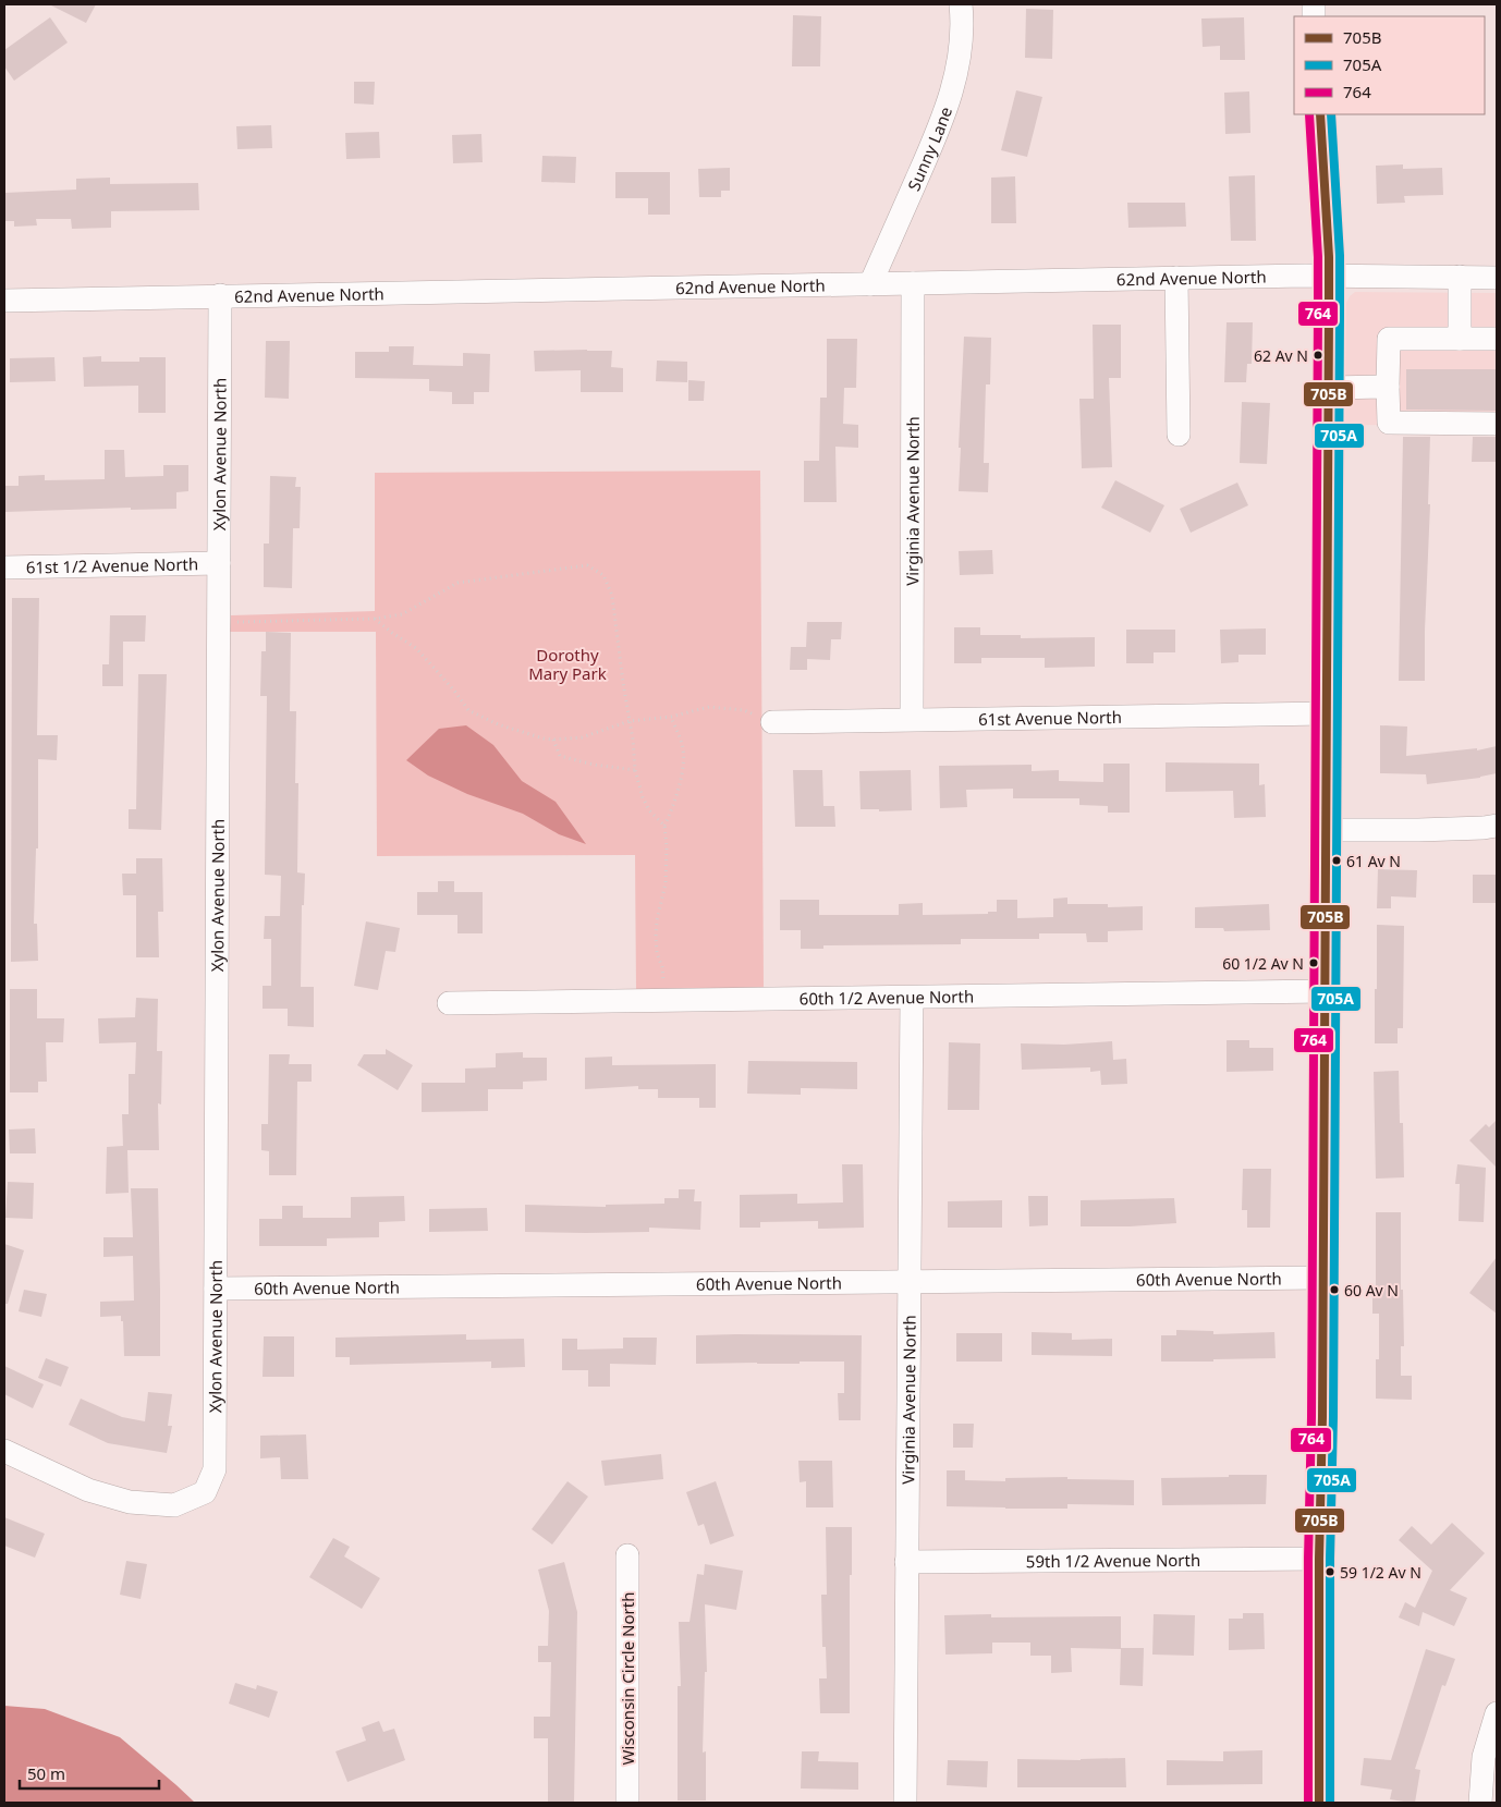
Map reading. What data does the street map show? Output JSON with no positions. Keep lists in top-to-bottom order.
{
  "streets": {
    "street": [
      "Sunny Lane",
      "62nd Avenue North",
      "Xylon Avenue North",
      "Virginia Avenue North",
      "61st 1/2 Avenue North",
      "61st Avenue North",
      "60th 1/2 Avenue North",
      "60th Avenue North",
      "59th 1/2 Avenue North",
      "Wisconsin Circle North"
    ]
  },
  "crossings": [
    ["Sunny Lane", "62nd Avenue North"],
    ["62nd Avenue North", "Xylon Avenue North"],
    ["62nd Avenue North", "Virginia Avenue North"],
    ["Xylon Avenue North", "61st 1/2 Avenue North"],
    ["Xylon Avenue North", "60th Avenue North"],
    ["Virginia Avenue North", "61st Avenue North"],
    ["Virginia Avenue North", "60th 1/2 Avenue North"],
    ["Virginia Avenue North", "60th Avenue North"],
    ["Virginia Avenue North", "59th 1/2 Avenue North"]
  ],
  "parks": ["Dorothy Mary Park"],
  "places": [
    "62 Av N",
    "61 Av N",
    "60 1/2 Av N",
    "60 Av N",
    "59 1/2 Av N"
  ],
  "lines": ["transit line 705B", "transit line 705A", "transit line 764"],
  "legend": ["705B", "705A", "764"],
  "scale_bar": "50 m"
}
